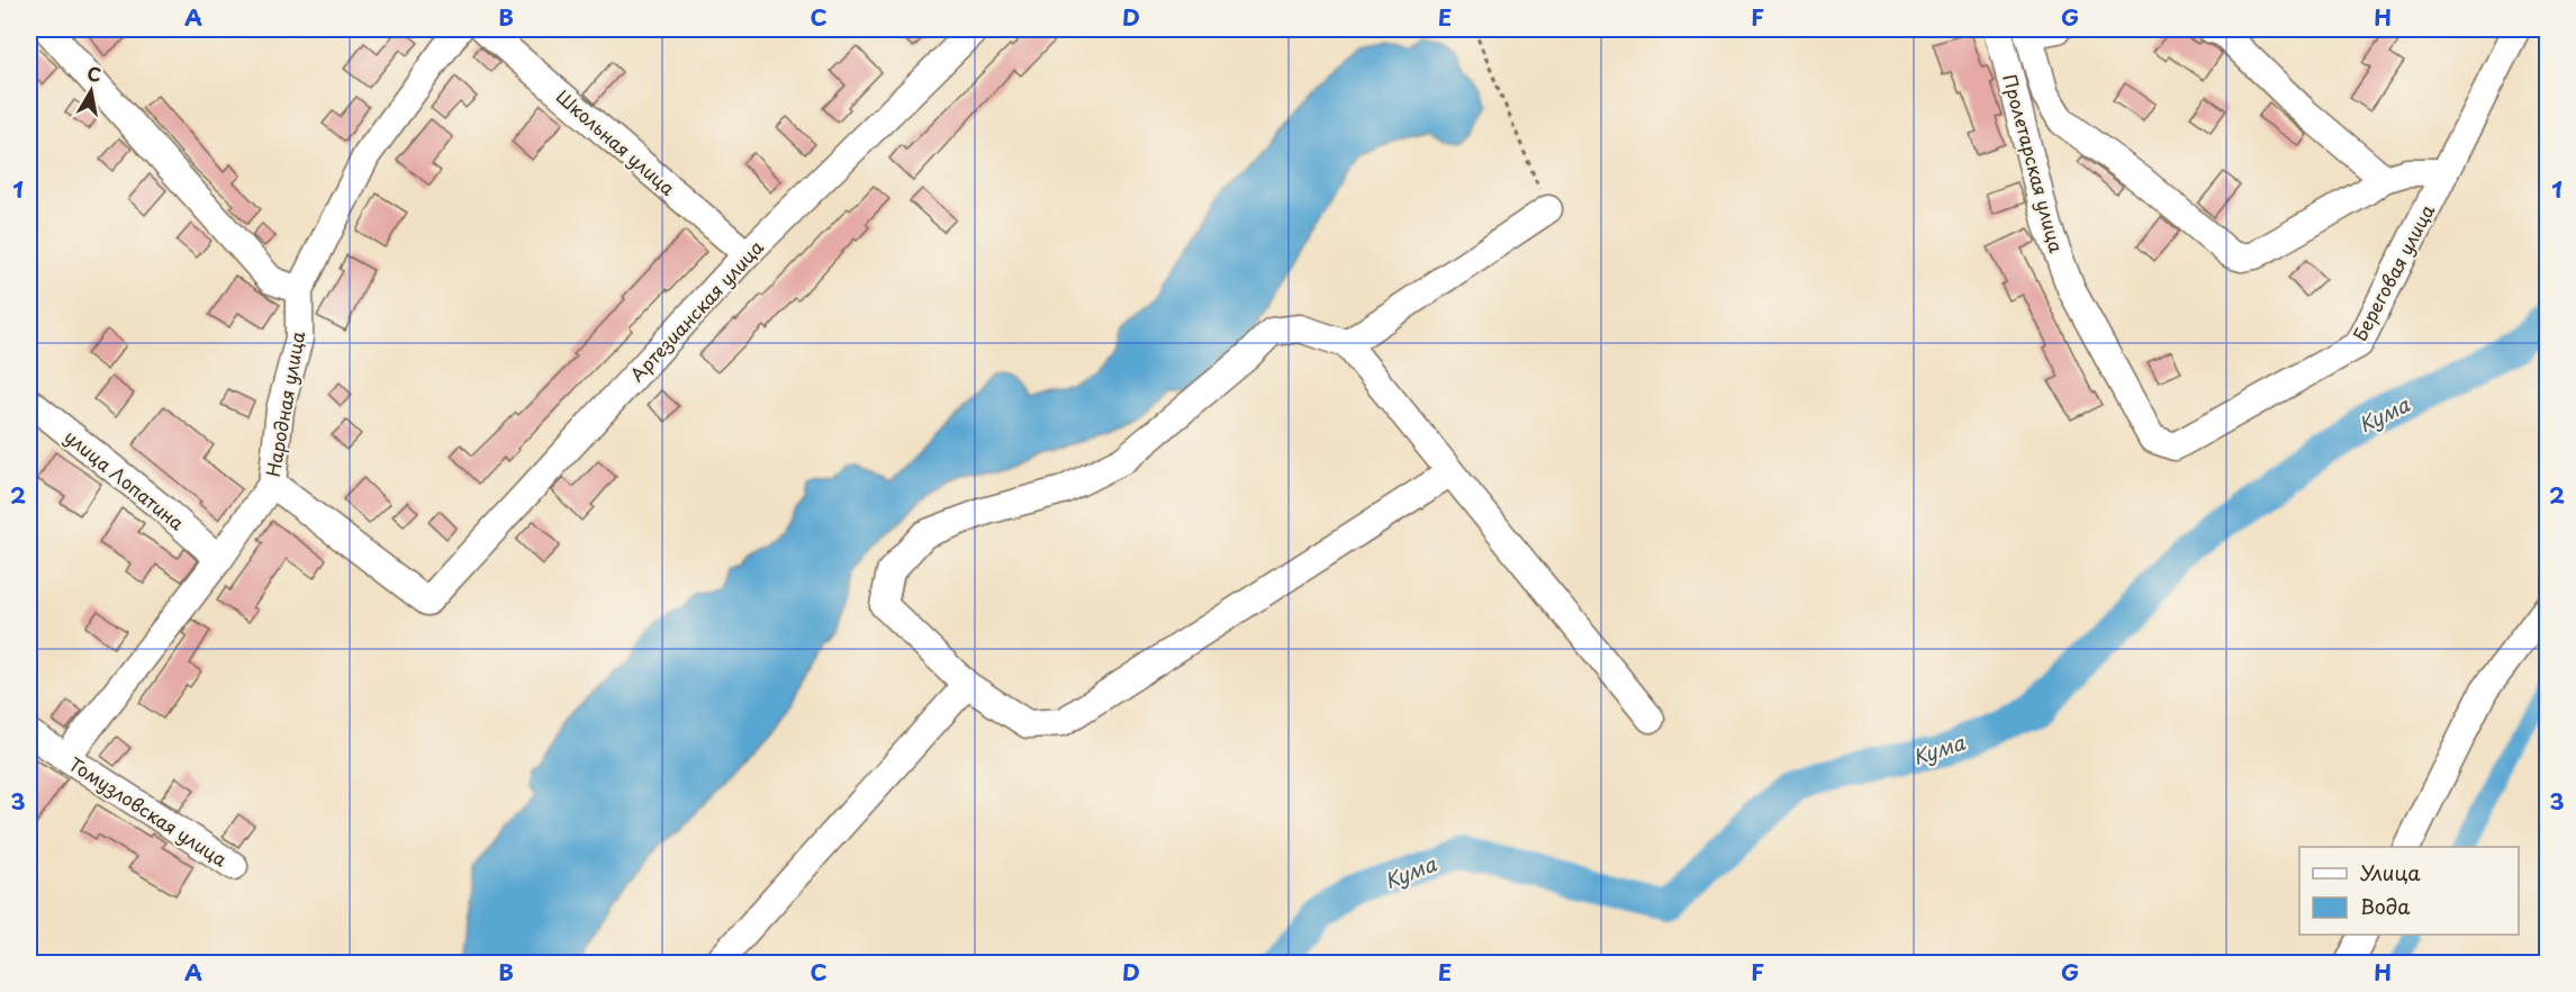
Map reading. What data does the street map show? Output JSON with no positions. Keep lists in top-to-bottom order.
{
  "streets": {
    "street": [
      "Школьная улица",
      "Пролетарская улица",
      "Береговая улица",
      "Артезианская улица",
      "Народная улица",
      "улица Лопатина",
      "Томузловская улица"
    ]
  },
  "crossings": [
    ["Школьная улица", "Артезианская улица"],
    ["Пролетарская улица", "Береговая улица"],
    ["Артезианская улица", "Народная улица"],
    ["Народная улица", "улица Лопатина"],
    ["Народная улица", "Томузловская улица"]
  ],
  "water": ["Кума"],
  "legend": ["Улица", "Вода"],
  "north": "top",
  "grid": {
    "columns": [
      "A",
      "B",
      "C",
      "D",
      "E",
      "F",
      "G",
      "H"
    ],
    "rows": ["1", "2", "3"]
  }
}
